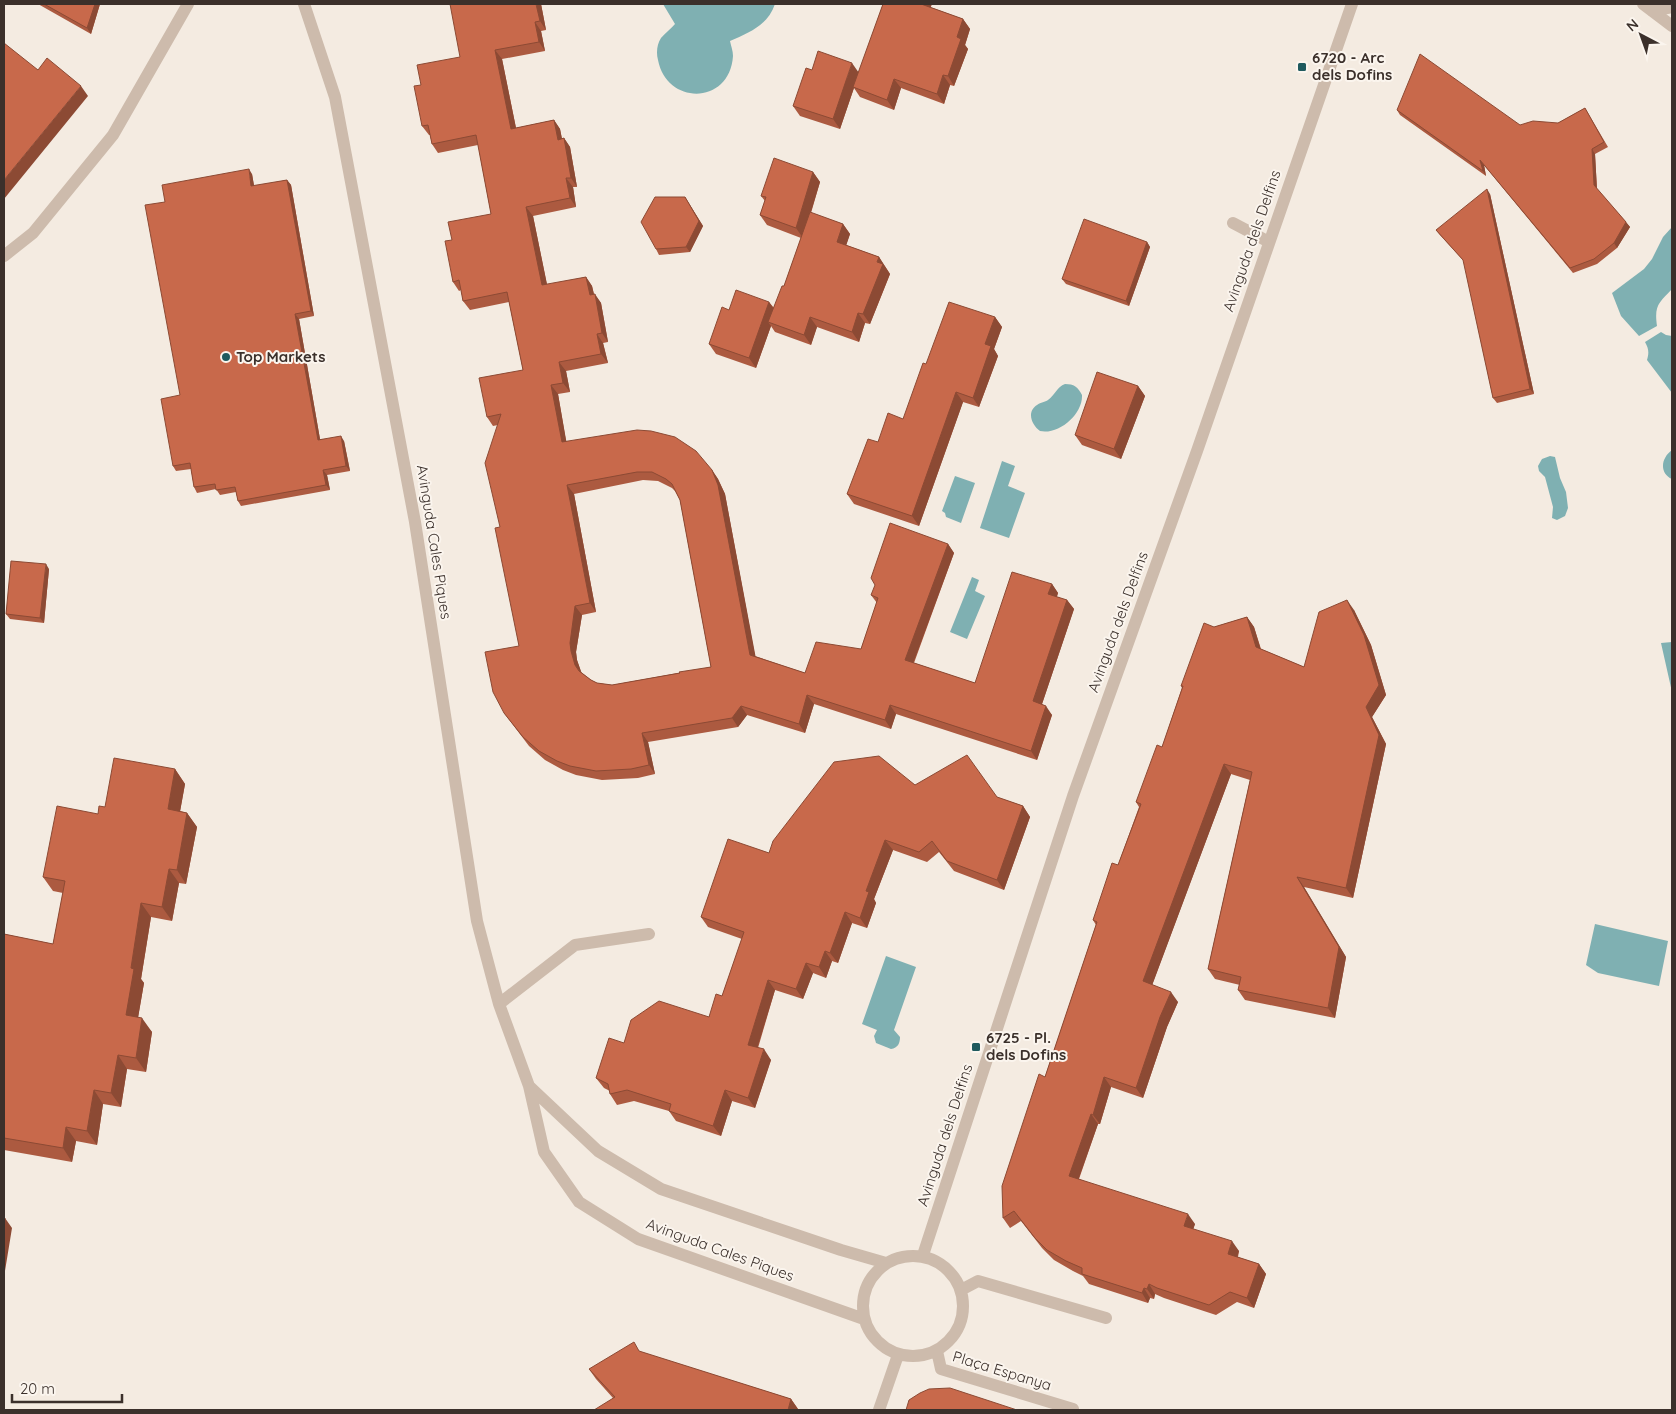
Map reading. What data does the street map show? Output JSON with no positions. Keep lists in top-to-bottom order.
{
  "streets": {
    "street": ["Avinguda dels Delfins", "Avinguda Cales Piques", "Plaça Espanya"]
  },
  "crossings": [
    ["Avinguda dels Delfins", "Avinguda Cales Piques"],
    ["Avinguda dels Delfins", "Plaça Espanya"],
    ["Avinguda Cales Piques", "Plaça Espanya"]
  ],
  "places": {
    "transit": ["6720 - Arc dels Dofins", "6725 - Pl. dels Dofins"],
    "other": ["Top Markets"]
  },
  "scale_bar": "20 m",
  "north": "top left"
}
